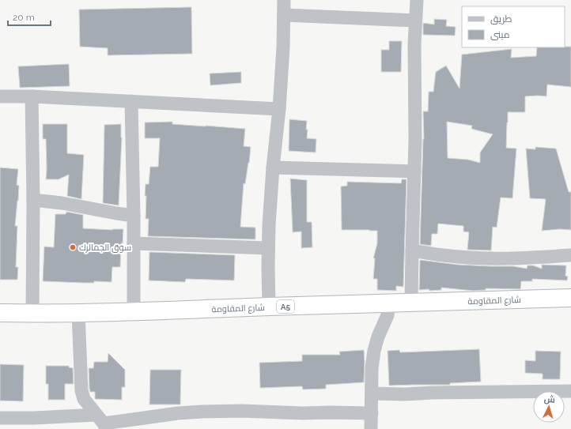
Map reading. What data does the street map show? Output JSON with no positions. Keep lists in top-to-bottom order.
{
  "streets": {
    "highway": ["شارع المقاومة", "A5"]
  },
  "places": ["سوق الجمالرك"],
  "legend": ["طريق", "مبنى"],
  "scale_bar": "20 m",
  "north": "top"
}
